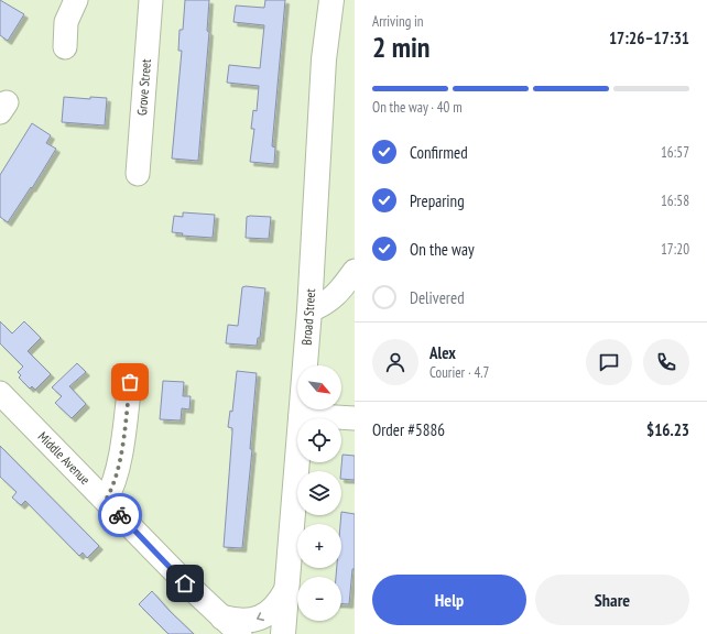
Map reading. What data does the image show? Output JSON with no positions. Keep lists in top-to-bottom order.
{
  "streets": {
    "main road": ["Broad Street"],
    "street": ["Grove Street", "Middle Avenue"]
  },
  "north": "bottom right",
  "page": {
    "heading": ["2 min", "Arriving in", "17:26–17:31"],
    "panel": [
      "Alex",
      "Courier · 4.7",
      "Order #5886",
      "$16.23"
    ],
    "bar": "On the way · 40 m",
    "list": [
      ["Confirmed", "16:57"],
      ["Preparing", "16:58"],
      ["On the way", "17:20"],
      "Delivered"
    ],
    "map_buttons": ["+", "−"],
    "buttons": ["Help", "Share"]
  }
}
